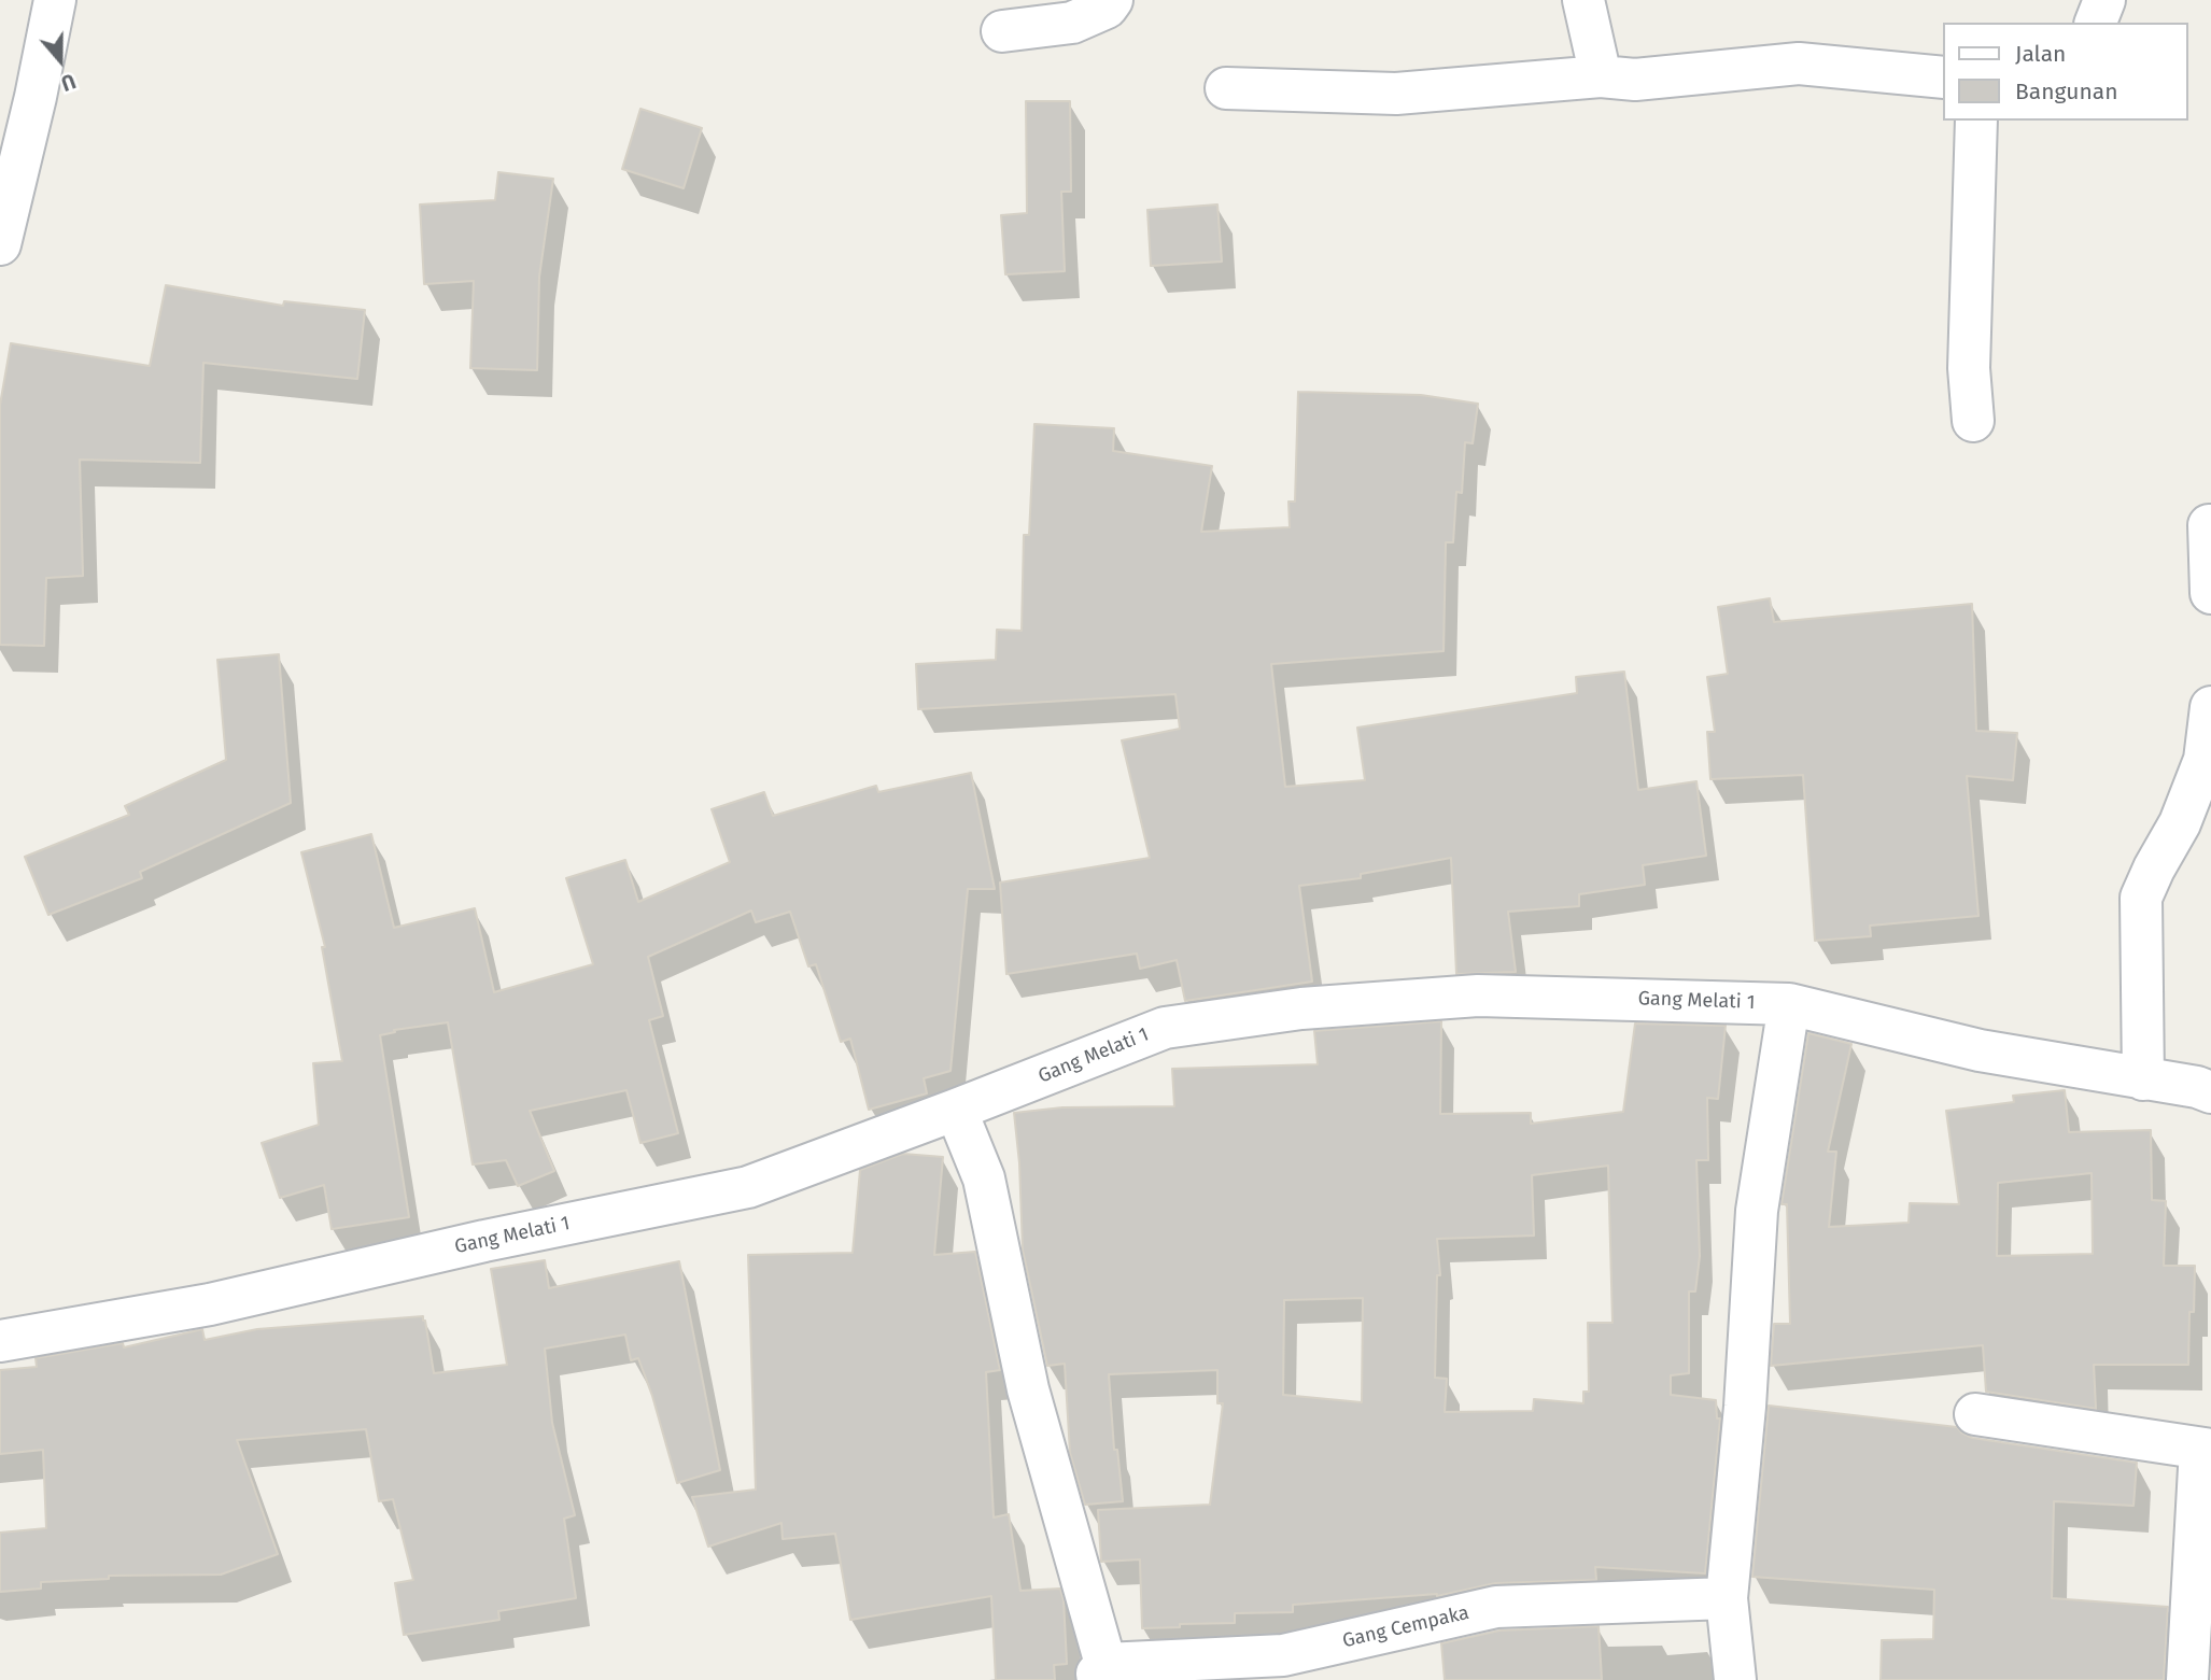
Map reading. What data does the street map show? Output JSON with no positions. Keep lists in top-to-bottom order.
{
  "streets": {
    "street": ["Gang Melati 1", "Gang Cempaka"]
  },
  "legend": ["Jalan", "Bangunan"],
  "north": "bottom"
}
